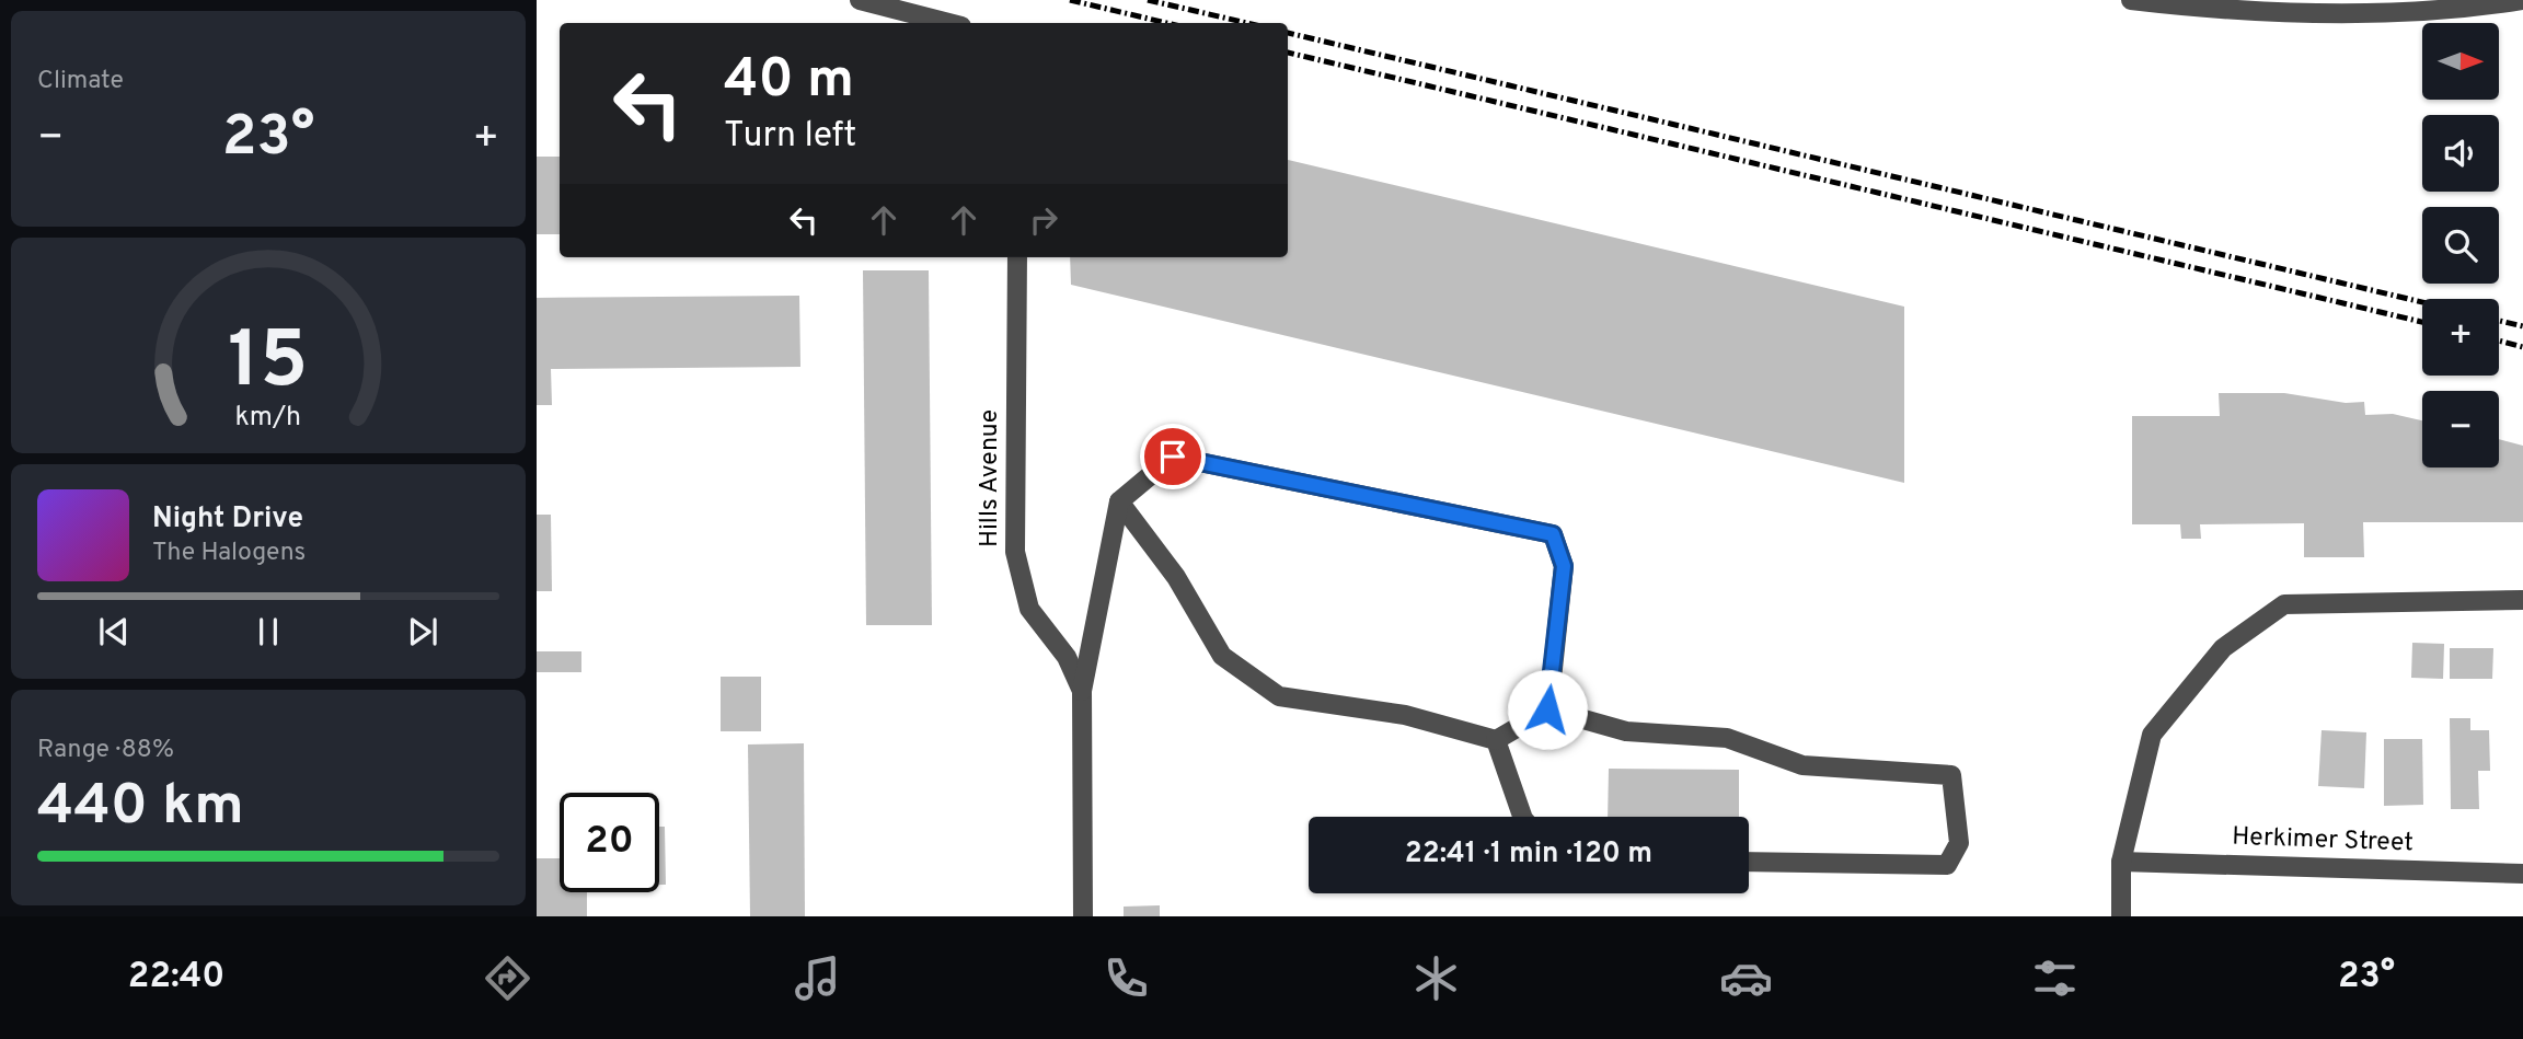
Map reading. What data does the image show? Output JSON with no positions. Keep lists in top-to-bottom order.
{
  "streets": {
    "street": ["Hills Avenue", "Herkimer Street"]
  },
  "north": "right",
  "page": {
    "tile": [
      "Climate",
      ["Range · 88%", "440 km"]
    ],
    "map_buttons": ["+", "−"],
    "turn": ["40 m", "Turn left"],
    "heat": ["−", "23°", "+"],
    "song": ["Night Drive", "The Halogens"],
    "limit": "20",
    "trip": "22:41 · 1 min · 120 m",
    "tabs": ["22:40", "23°"],
    "gauge": ["15", "km/h"]
  }
}
